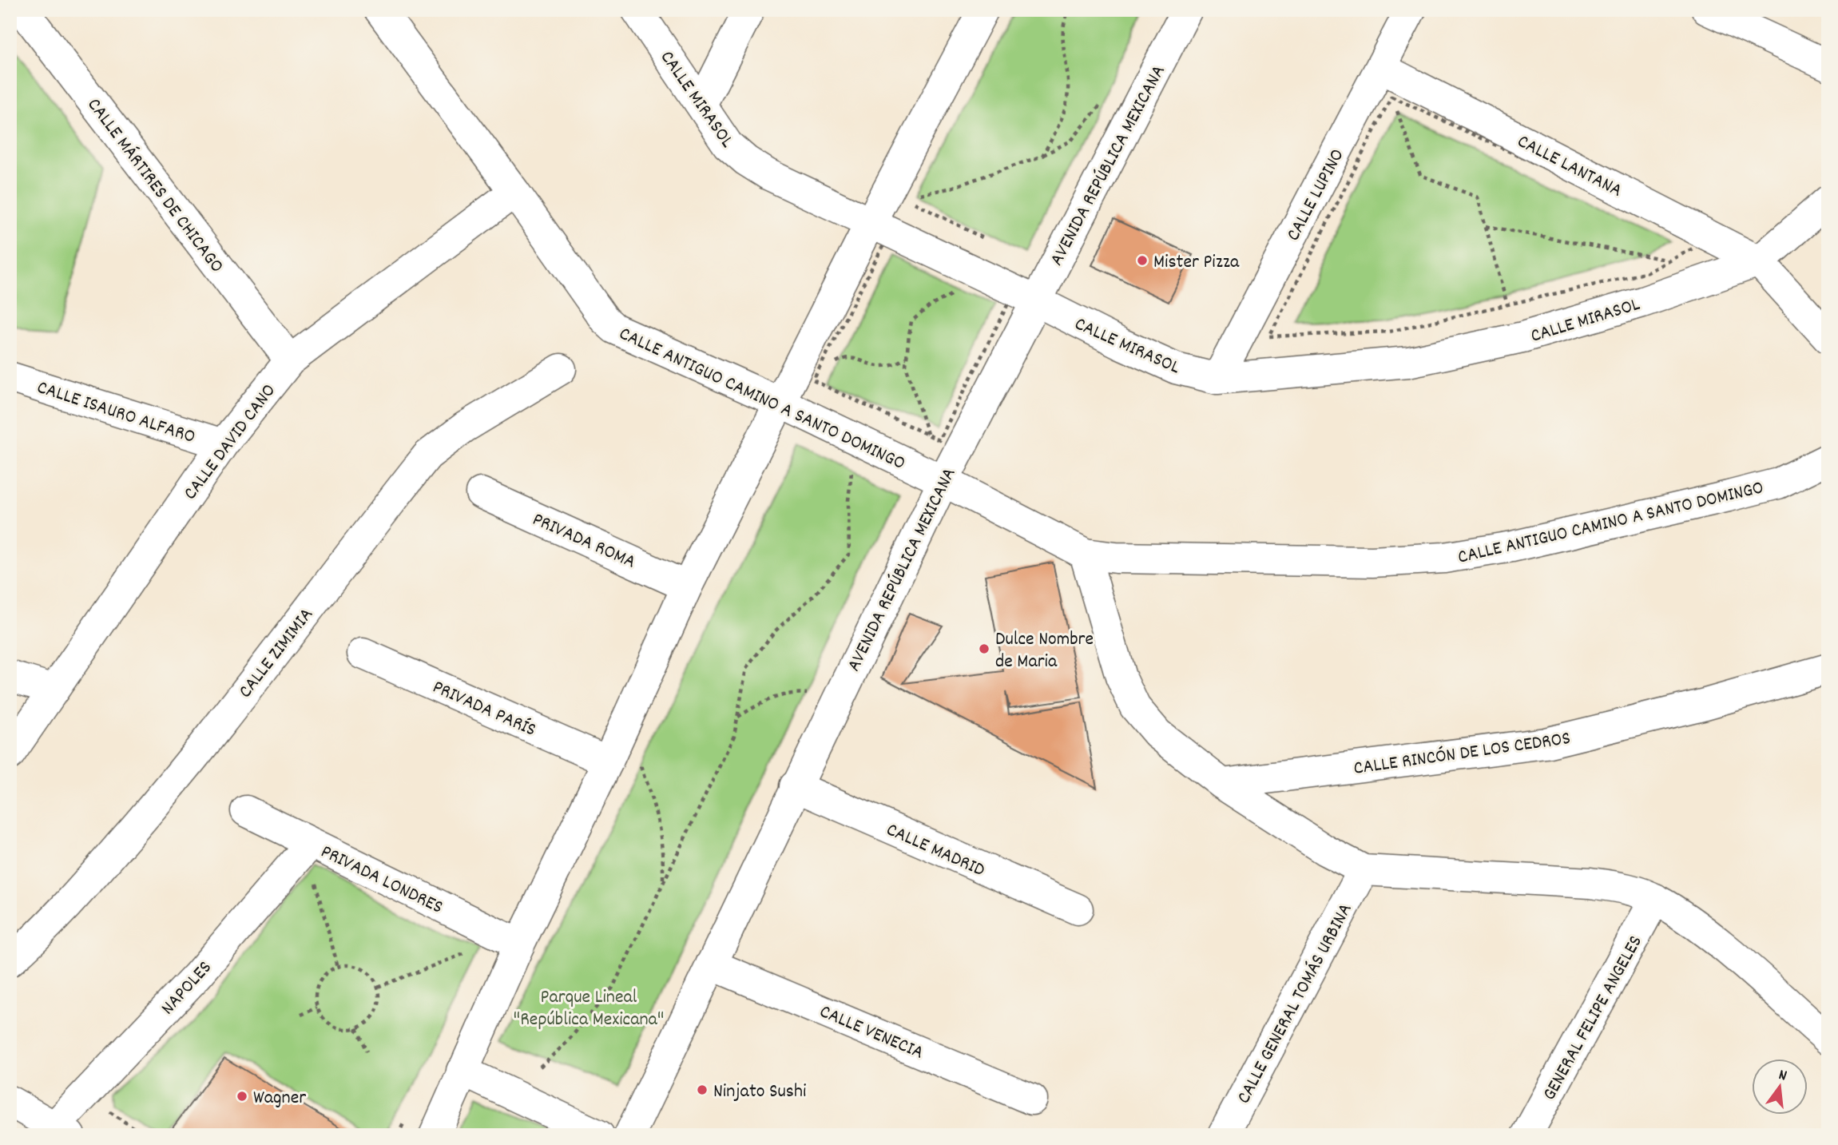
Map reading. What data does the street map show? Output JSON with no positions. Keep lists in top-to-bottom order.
{
  "streets": {
    "street": [
      "CALLE MIRASOL",
      "AVENIDA REPÚBLICA MEXICANA",
      "CALLE LANTANA",
      "CALLE MÁRTIRES DE CHICAGO",
      "CALLE LUPINO",
      "CALLE ANTIGUO CAMINO A SANTO DOMINGO",
      "CALLE ISAURO ALFARO",
      "CALLE DAVID CANO",
      "PRIVADA ROMA",
      "CALLE ZIMIMIA",
      "PRIVADA PARÍS",
      "CALLE RINCÓN DE LOS CEDROS",
      "CALLE MADRID",
      "PRIVADA LONDRES",
      "NAPOLES",
      "CALLE GENERAL TOMÁS URBINA",
      "GENERAL FELIPE ANGELES",
      "CALLE VENECIA"
    ]
  },
  "crossings": [
    ["CALLE MIRASOL", "AVENIDA REPÚBLICA MEXICANA"],
    ["CALLE MIRASOL", "CALLE LANTANA"],
    ["CALLE MIRASOL", "CALLE LUPINO"],
    ["AVENIDA REPÚBLICA MEXICANA", "CALLE ANTIGUO CAMINO A SANTO DOMINGO"],
    ["AVENIDA REPÚBLICA MEXICANA", "CALLE MADRID"],
    ["AVENIDA REPÚBLICA MEXICANA", "CALLE VENECIA"],
    ["CALLE LANTANA", "CALLE LUPINO"],
    ["CALLE MÁRTIRES DE CHICAGO", "CALLE DAVID CANO"],
    ["CALLE ANTIGUO CAMINO A SANTO DOMINGO", "CALLE DAVID CANO"],
    ["CALLE ISAURO ALFARO", "CALLE DAVID CANO"],
    ["PRIVADA LONDRES", "NAPOLES"]
  ],
  "parks": ["Parque Lineal \"República Mexicana\""],
  "places": [
    "Mister Pizza",
    "Dulce Nombre de Maria",
    "Ninjato Sushi",
    "Wagner"
  ],
  "north": "top"
}
